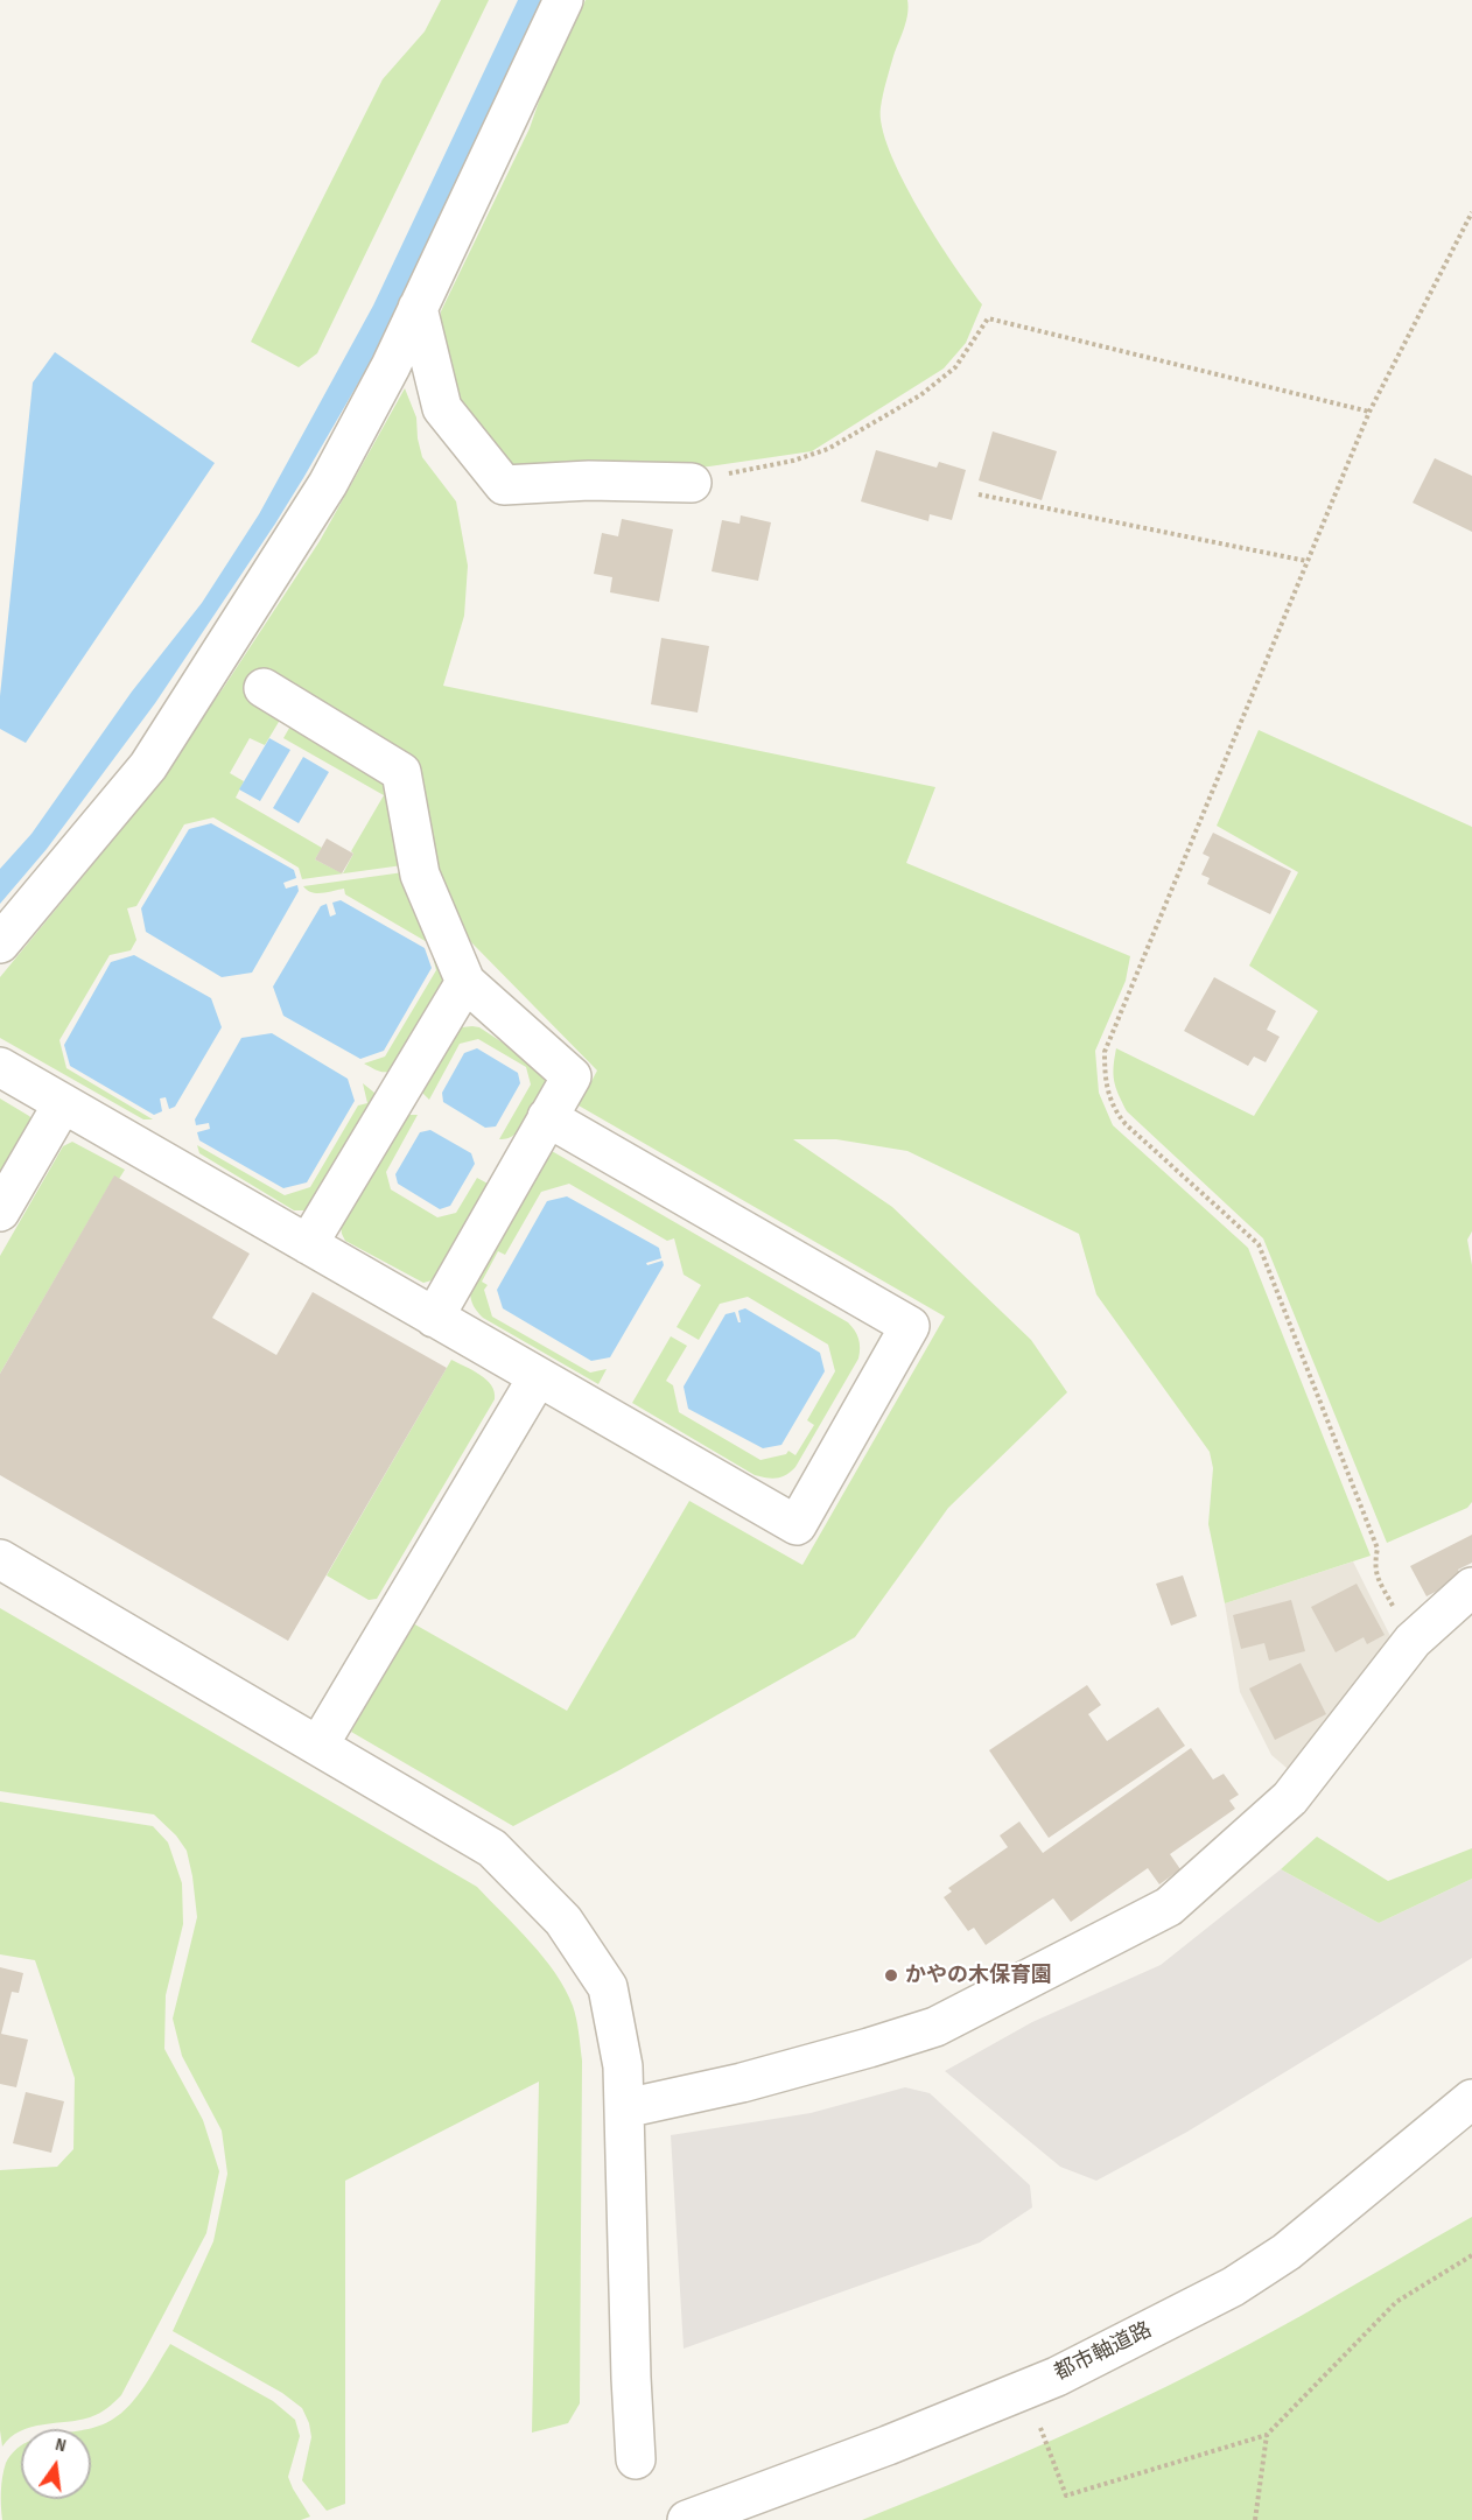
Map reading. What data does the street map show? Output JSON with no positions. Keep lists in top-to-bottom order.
{
  "streets": {
    "street": ["都市軸道路"]
  },
  "places": ["かやの木保育園"],
  "north": "top"
}
